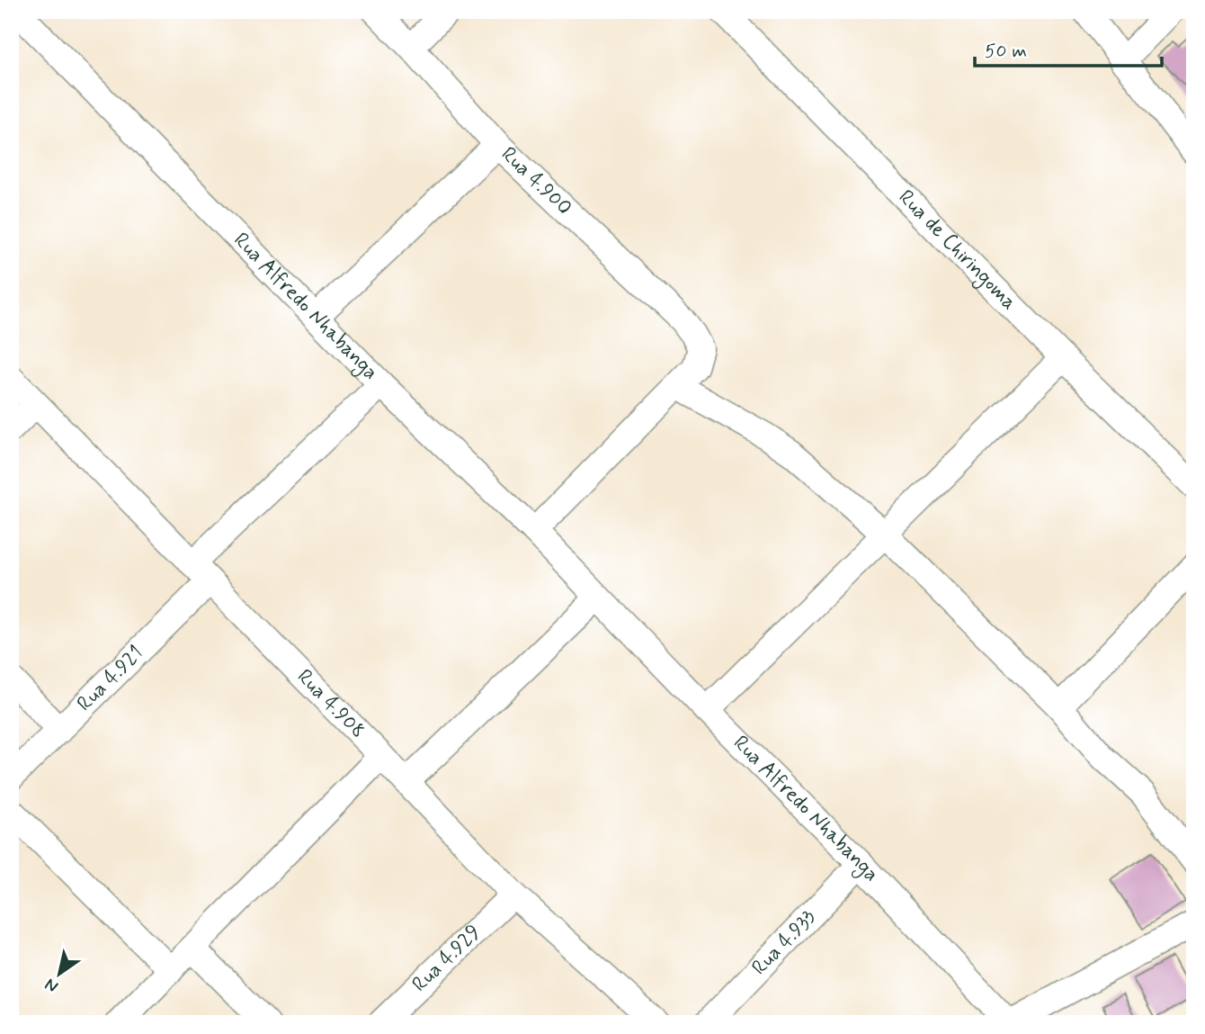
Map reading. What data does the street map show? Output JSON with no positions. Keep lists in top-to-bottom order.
{
  "streets": {
    "street": [
      "Rua 4.900",
      "Rua de Chiringoma",
      "Rua Alfredo Nhabanga",
      "Rua 4.921",
      "Rua 4.908",
      "Rua 4.933",
      "Rua 4.929"
    ]
  },
  "crossings": [
    ["Rua Alfredo Nhabanga", "Rua 4.921"],
    ["Rua Alfredo Nhabanga", "Rua 4.933"],
    ["Rua 4.921", "Rua 4.908"],
    ["Rua 4.908", "Rua 4.929"]
  ],
  "scale_bar": "50 m",
  "north": "bottom left"
}
